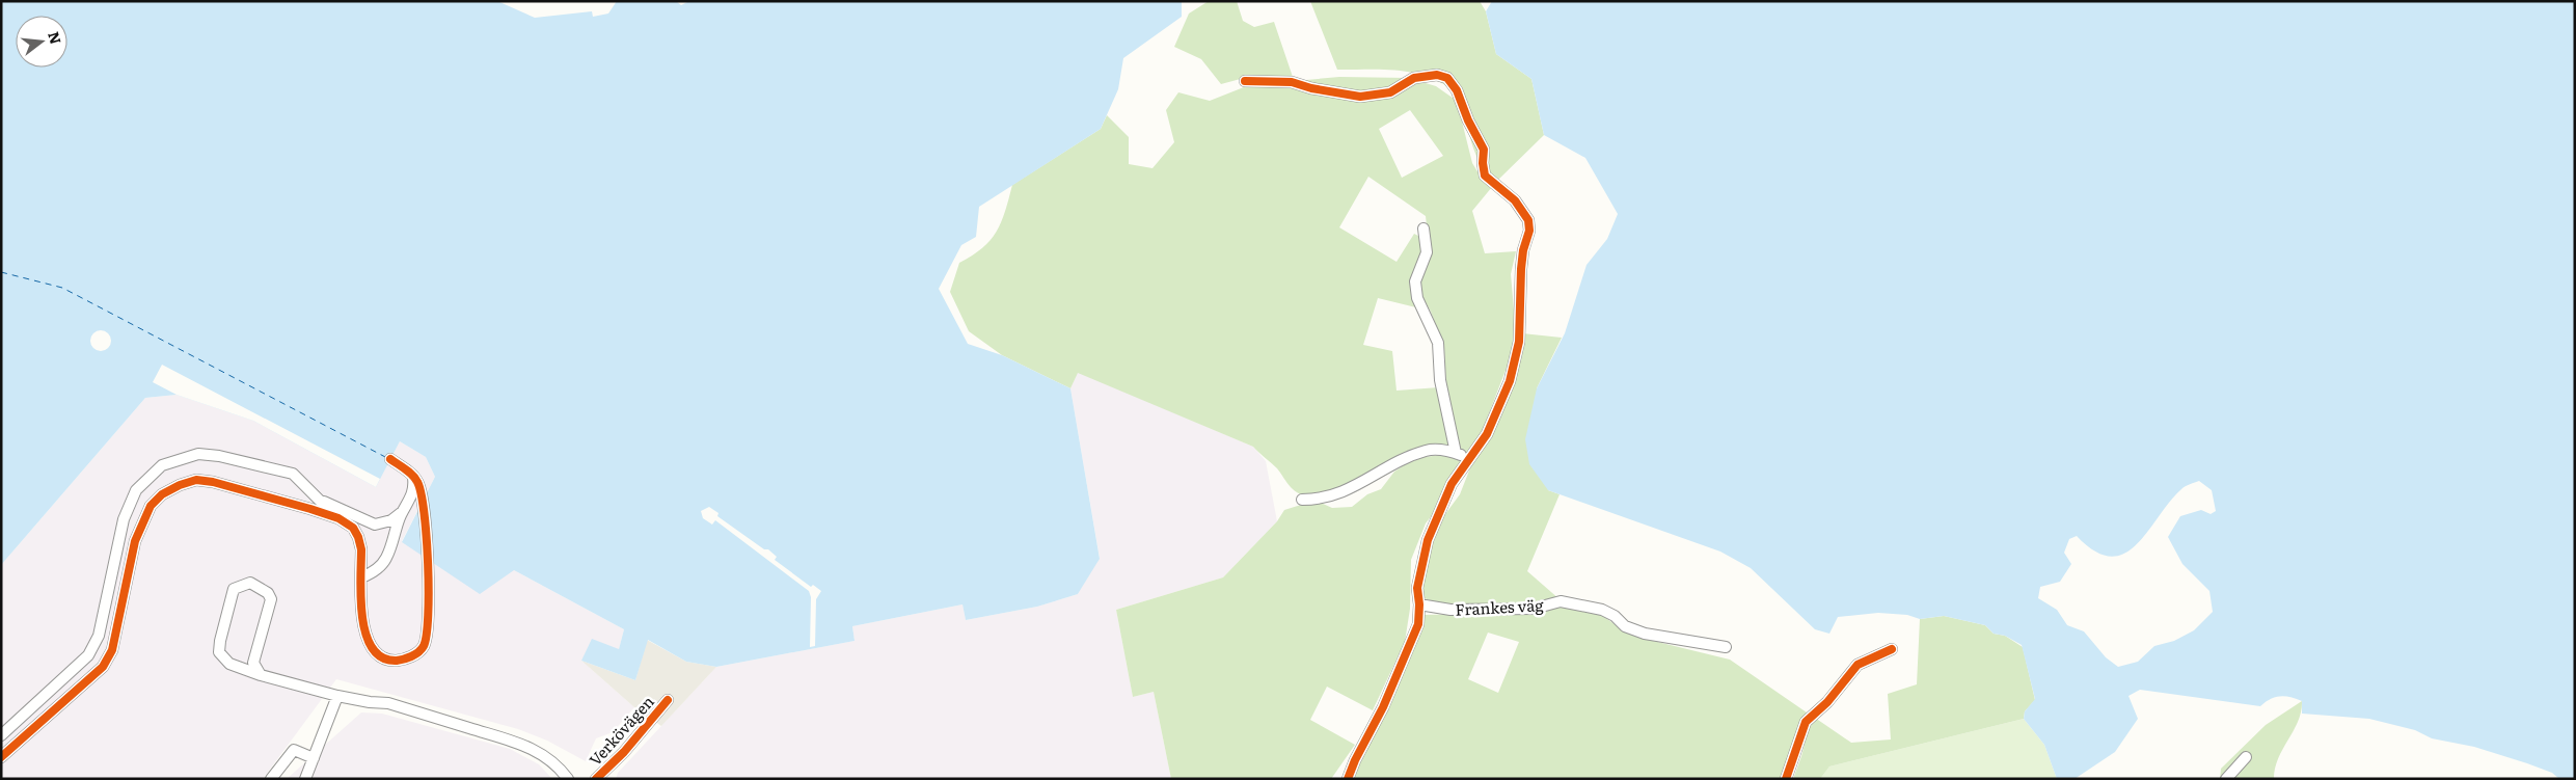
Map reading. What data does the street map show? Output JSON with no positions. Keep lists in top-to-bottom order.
{
  "streets": {
    "street": ["Frankes väg", "Verkövägen"]
  },
  "north": "right"
}
